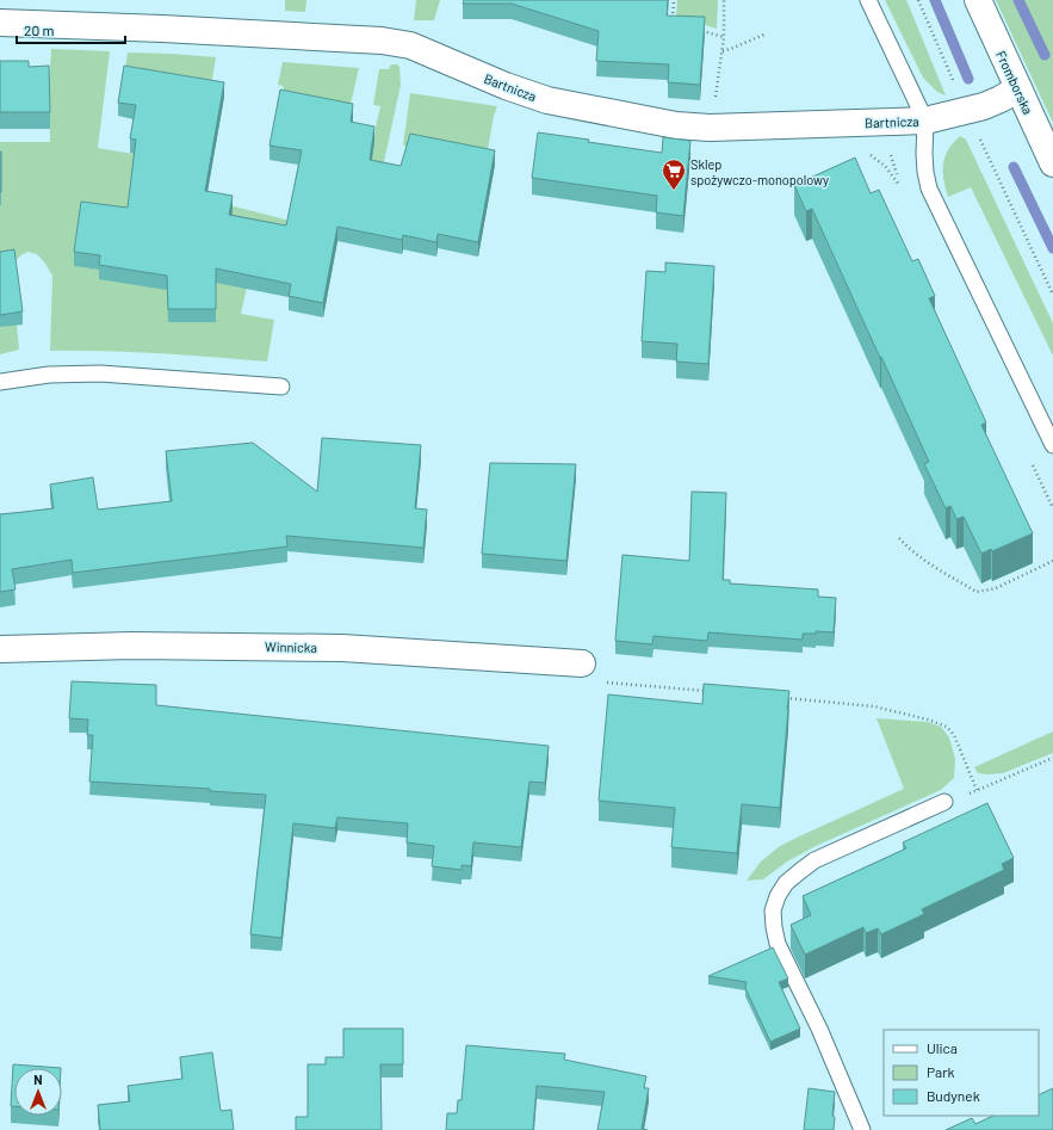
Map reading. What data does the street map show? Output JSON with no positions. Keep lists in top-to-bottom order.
{
  "streets": {
    "street": ["Fromborska", "Bartnicza", "Winnicka"]
  },
  "crossings": [
    ["Fromborska", "Bartnicza"]
  ],
  "places": {
    "supermarket": ["Sklep spożywczo-monopolowy"]
  },
  "legend": ["Ulica", "Park", "Budynek"],
  "scale_bar": "20 m",
  "north": "top"
}
